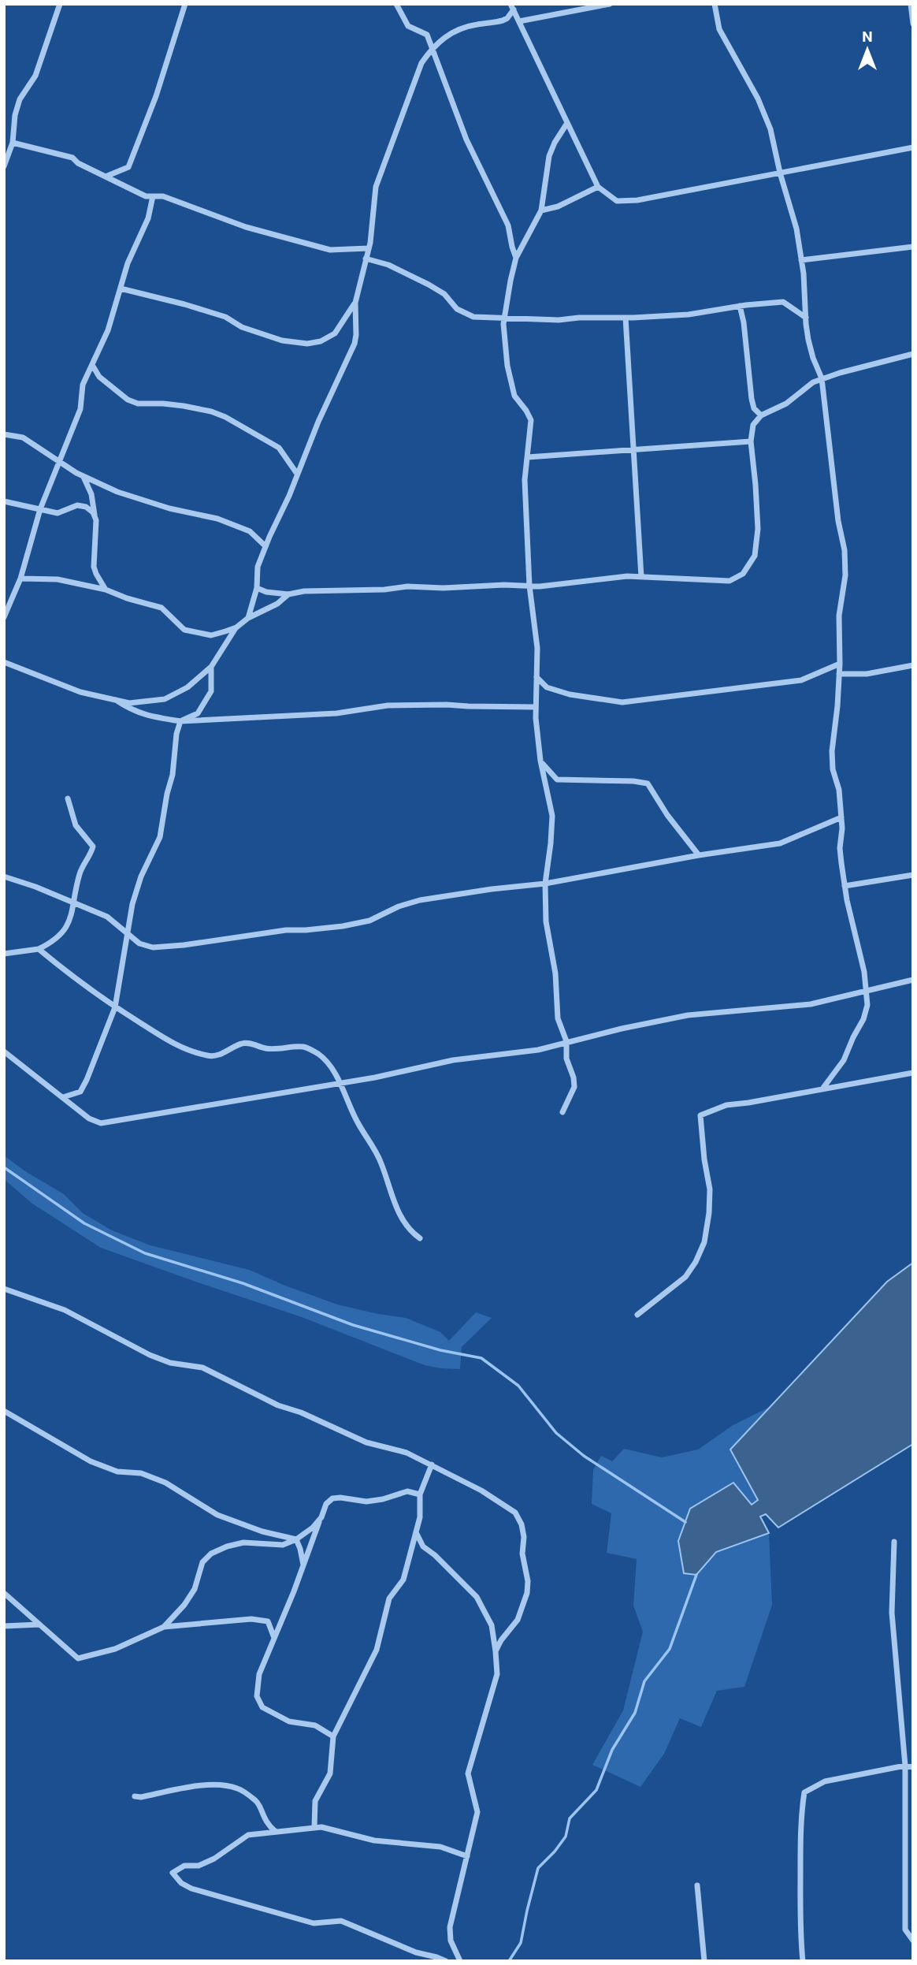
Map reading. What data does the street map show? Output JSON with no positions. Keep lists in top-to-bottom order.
{
  "north": "top"
}
